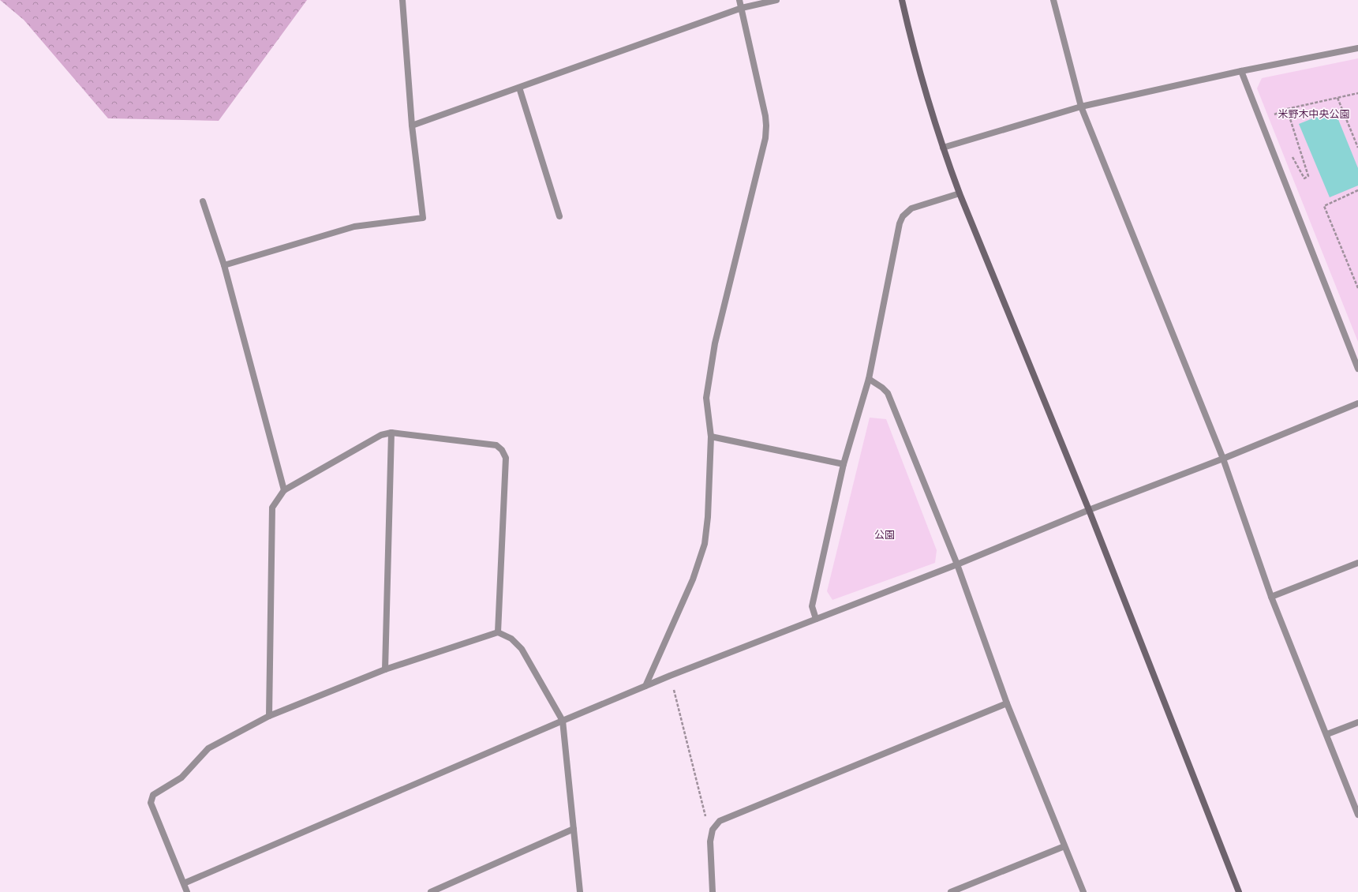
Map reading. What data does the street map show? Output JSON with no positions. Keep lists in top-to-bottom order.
{
  "parks": ["米野木中央公園", "公園"]
}
